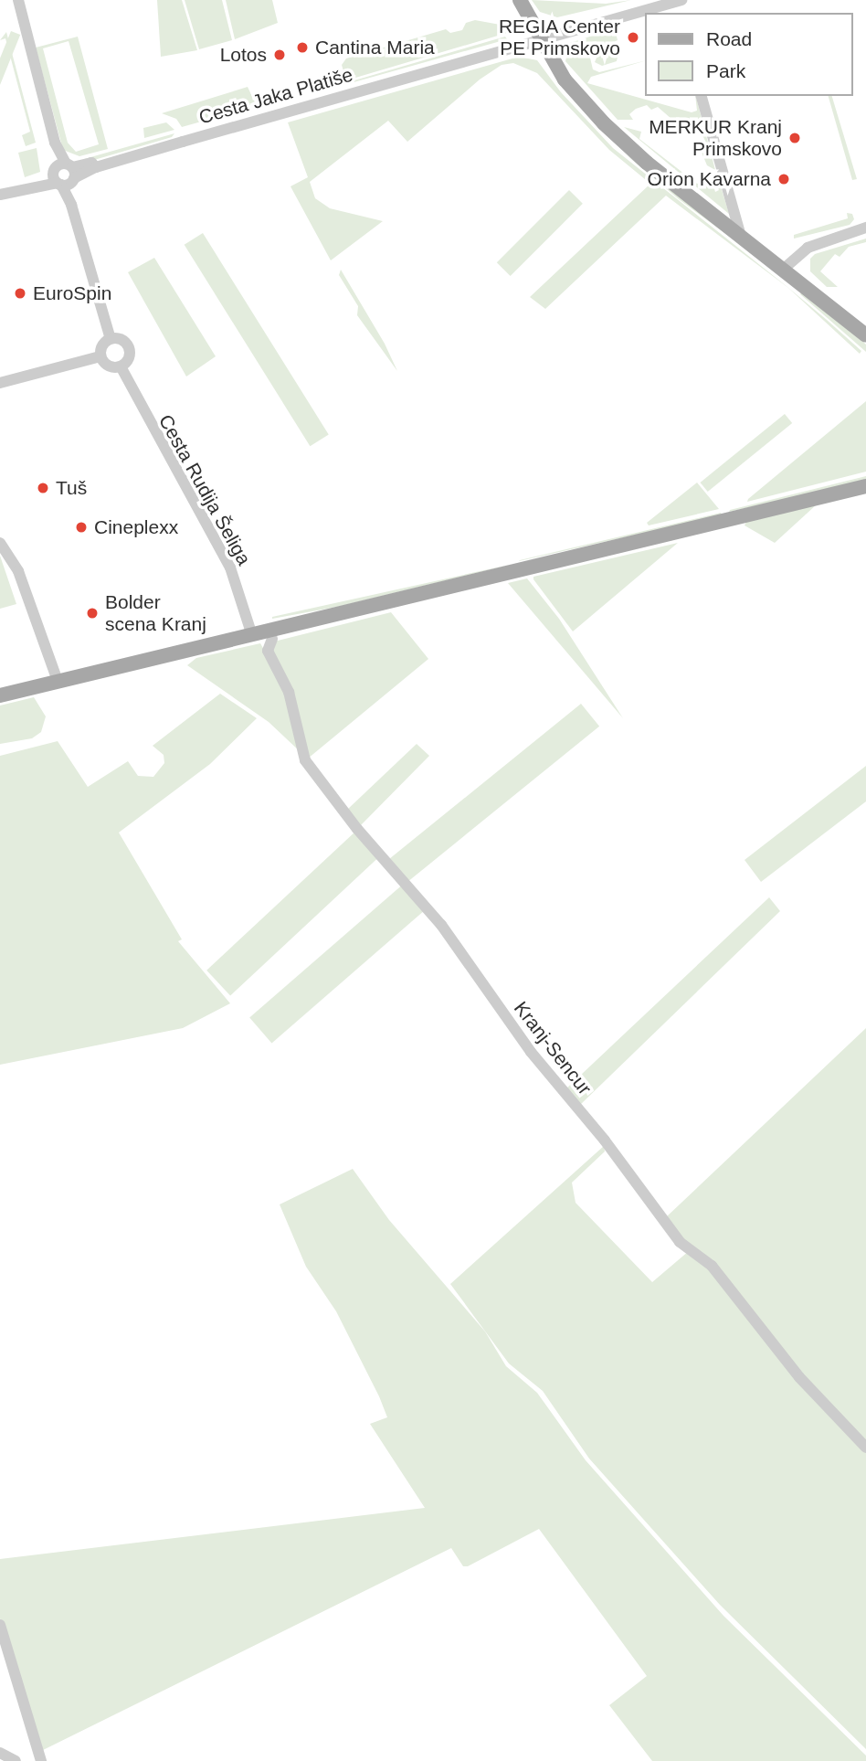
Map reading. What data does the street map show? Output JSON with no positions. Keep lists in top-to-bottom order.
{
  "streets": {
    "street": ["Cesta Jaka Platiše", "Cesta Rudija Šeliga", "Kranj-Sencur"]
  },
  "places": [
    "REGIA Center PE Primskovo",
    "Cantina Maria",
    "Lotos",
    "MERKUR Kranj Primskovo",
    "Orion Kavarna",
    "EuroSpin",
    "Tuš",
    "Cineplexx",
    "Bolder scena Kranj"
  ],
  "legend": ["Road", "Park"]
}
